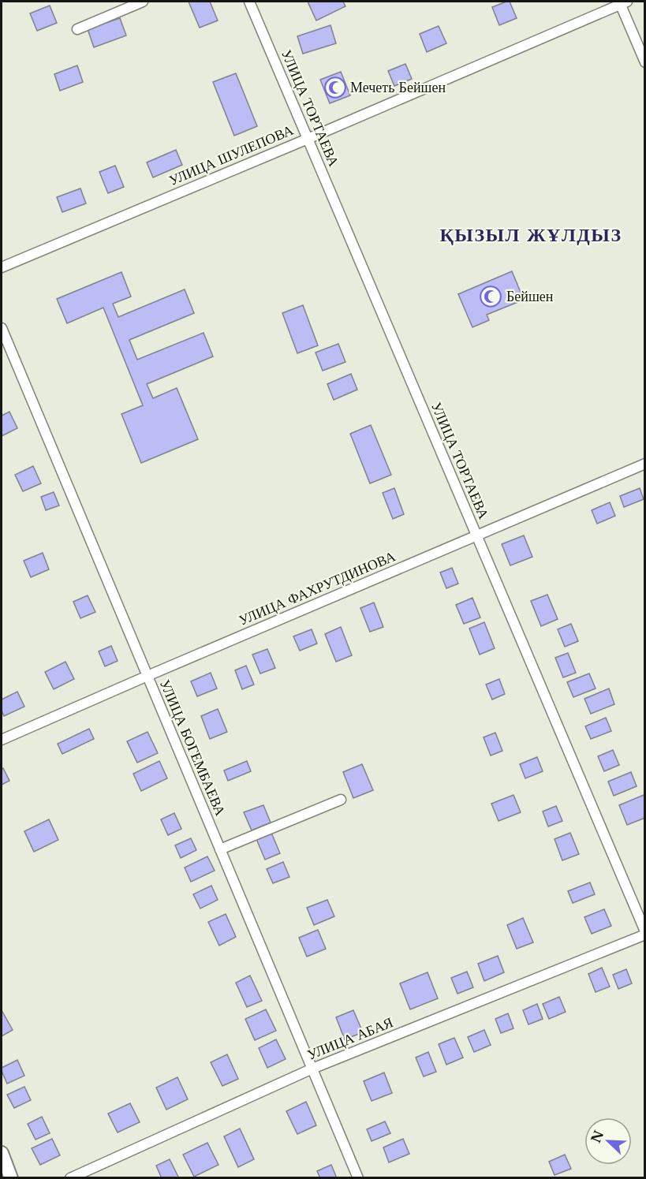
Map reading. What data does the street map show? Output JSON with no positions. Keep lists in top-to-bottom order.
{
  "streets": {
    "street": [
      "УЛИЦА ТОРТАЕВА",
      "УЛИЦА ШУЛЕПОВА",
      "УЛИЦА ФАХРУТДИНОВА",
      "УЛИЦА БОГЕМБАЕВА",
      "УЛИЦА АБАЯ"
    ]
  },
  "crossings": [
    ["УЛИЦА ТОРТАЕВА", "УЛИЦА ШУЛЕПОВА"],
    ["УЛИЦА ТОРТАЕВА", "УЛИЦА ФАХРУТДИНОВА"],
    ["УЛИЦА ТОРТАЕВА", "УЛИЦА АБАЯ"],
    ["УЛИЦА ФАХРУТДИНОВА", "УЛИЦА БОГЕМБАЕВА"],
    ["УЛИЦА БОГЕМБАЕВА", "УЛИЦА АБАЯ"]
  ],
  "districts": ["ҚЫЗЫЛ ЖҰЛДЫЗ"],
  "places": {
    "mosque": ["Мечеть Бейшен", "Бейшен"]
  },
  "north": "top left"
}
